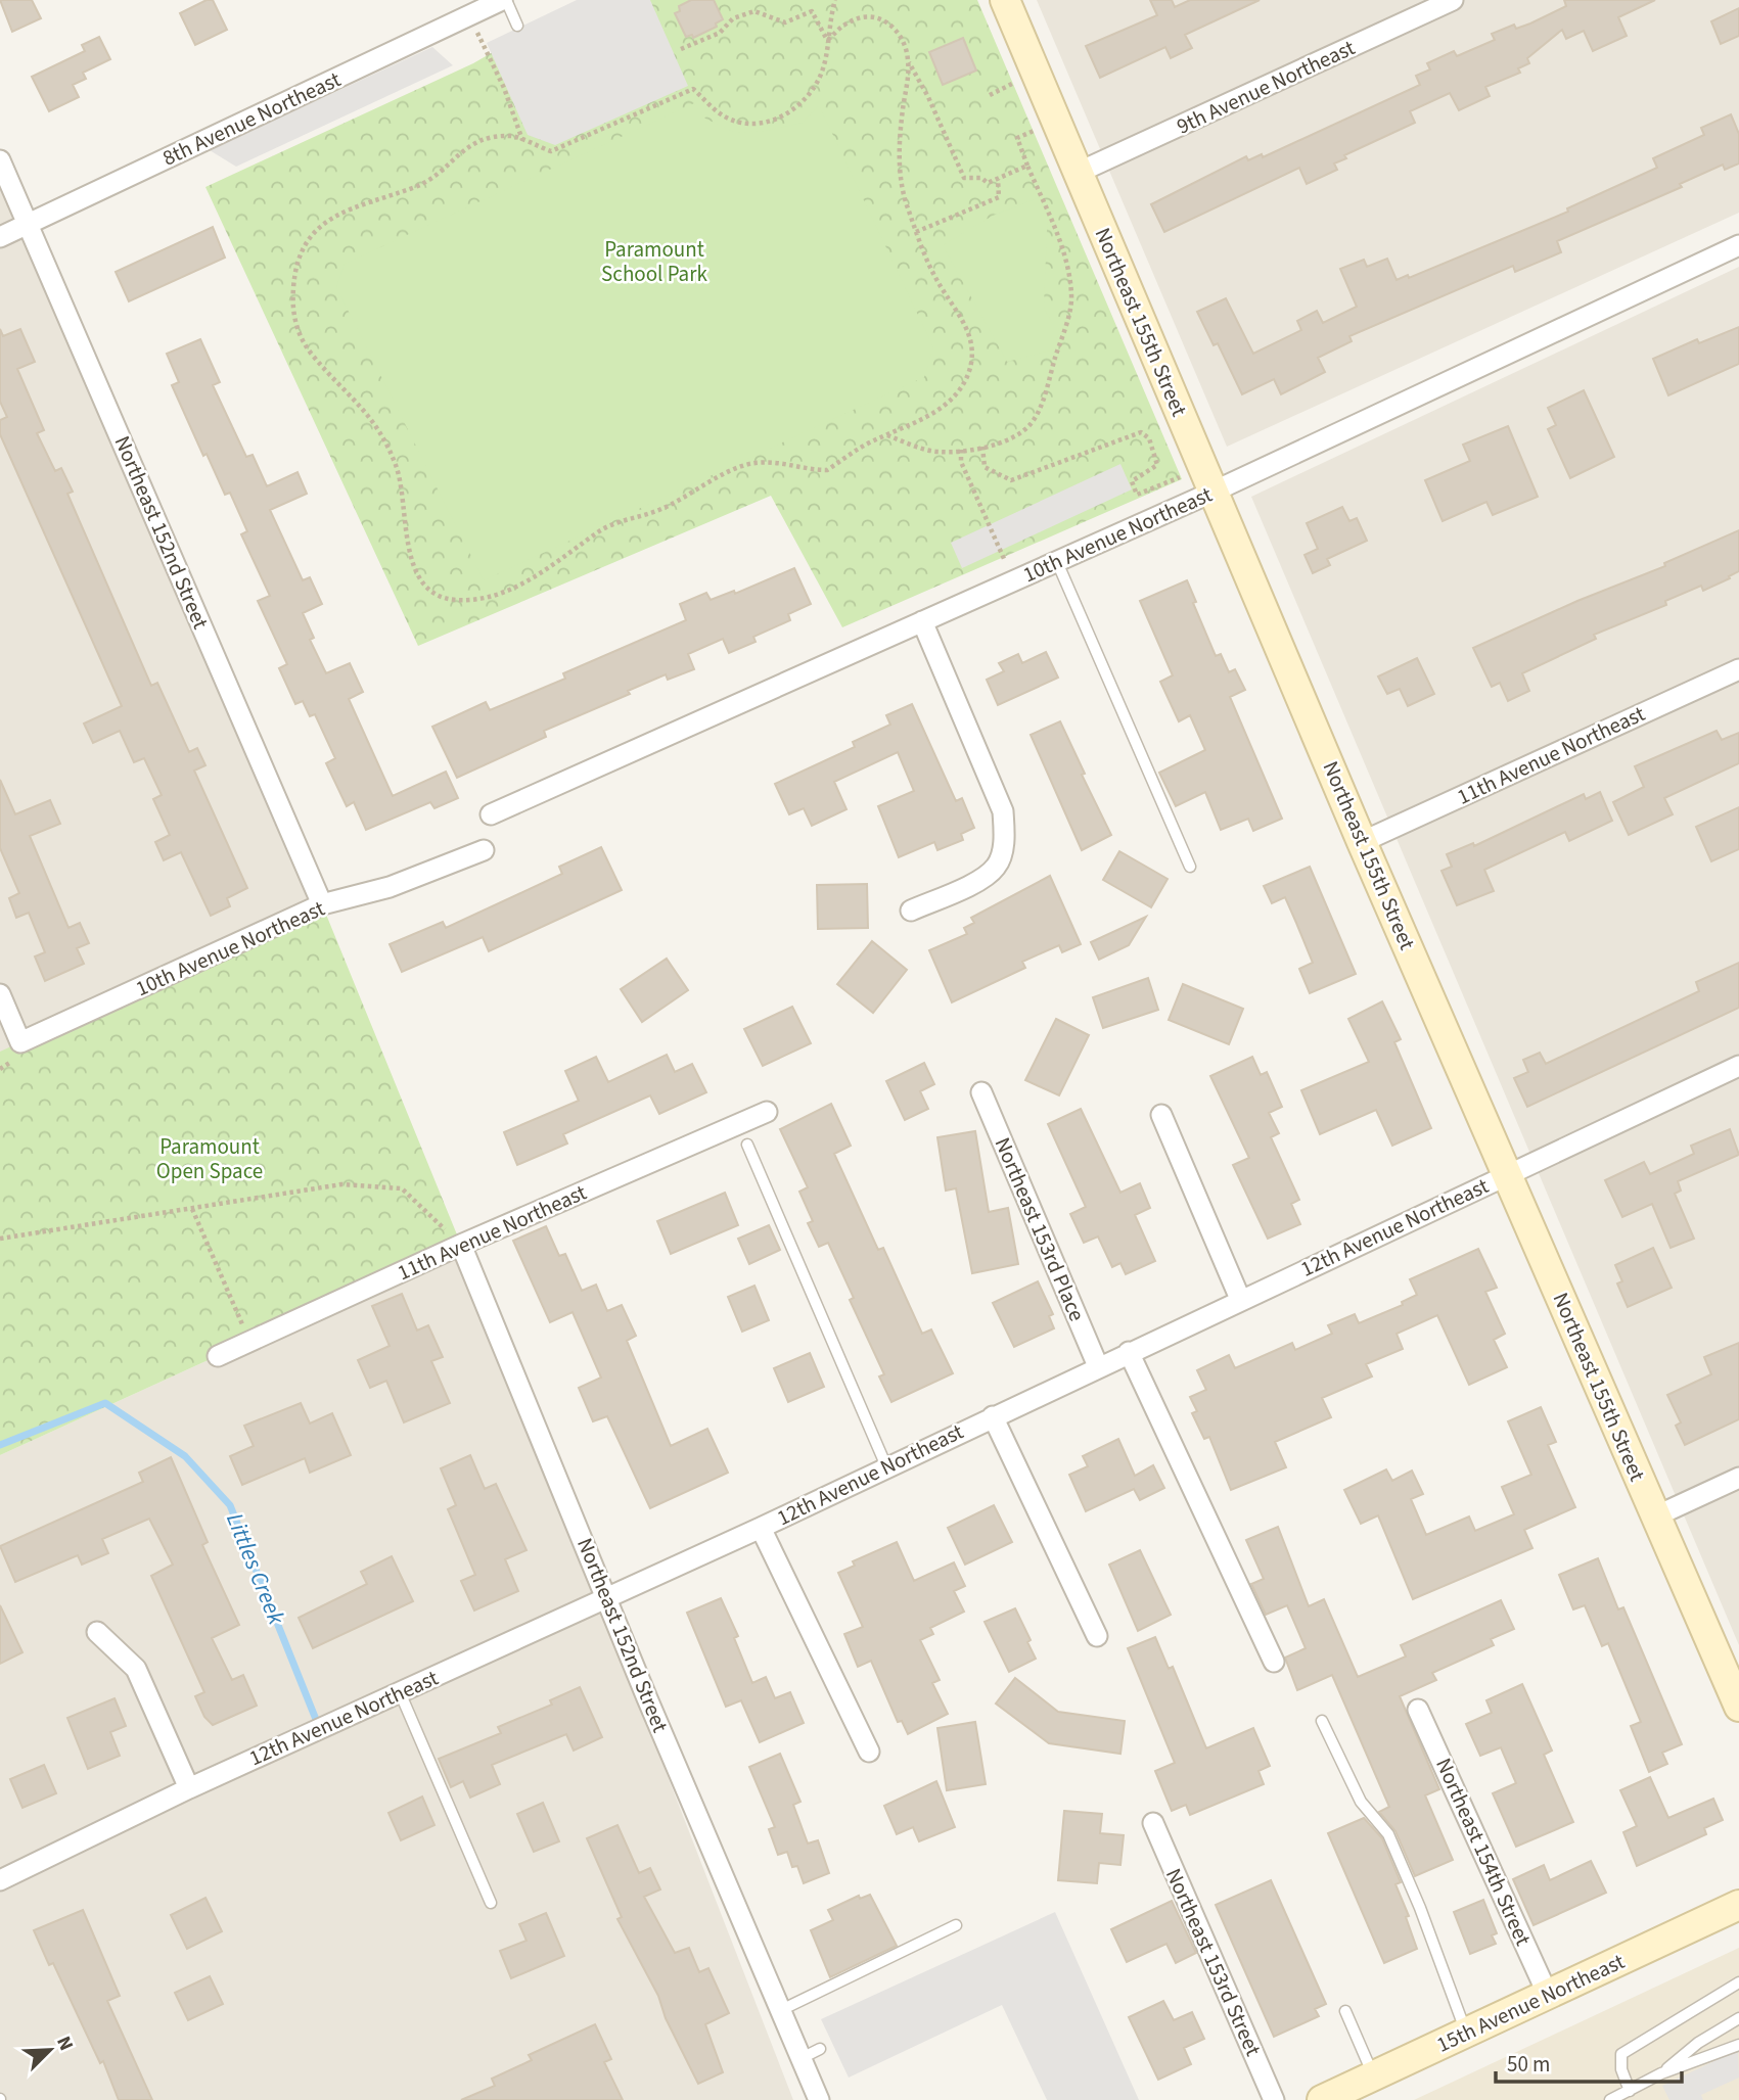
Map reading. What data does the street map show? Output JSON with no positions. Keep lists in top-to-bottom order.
{
  "streets": {
    "street": [
      "9th Avenue Northeast",
      "8th Avenue Northeast",
      "Northeast 155th Street",
      "Northeast 152nd Street",
      "10th Avenue Northeast",
      "11th Avenue Northeast",
      "12th Avenue Northeast",
      "Northeast 153rd Place",
      "Northeast 154th Street",
      "Northeast 153rd Street",
      "15th Avenue Northeast"
    ]
  },
  "crossings": [
    ["9th Avenue Northeast", "Northeast 155th Street"],
    ["8th Avenue Northeast", "Northeast 152nd Street"],
    ["Northeast 155th Street", "10th Avenue Northeast"],
    ["Northeast 155th Street", "11th Avenue Northeast"],
    ["Northeast 155th Street", "12th Avenue Northeast"],
    ["Northeast 152nd Street", "10th Avenue Northeast"],
    ["Northeast 152nd Street", "11th Avenue Northeast"],
    ["Northeast 152nd Street", "12th Avenue Northeast"],
    ["12th Avenue Northeast", "Northeast 153rd Place"],
    ["Northeast 154th Street", "15th Avenue Northeast"]
  ],
  "water": ["Littles Creek"],
  "parks": ["Paramount School Park", "Paramount Open Space"],
  "scale_bar": "50 m",
  "north": "top right"
}
